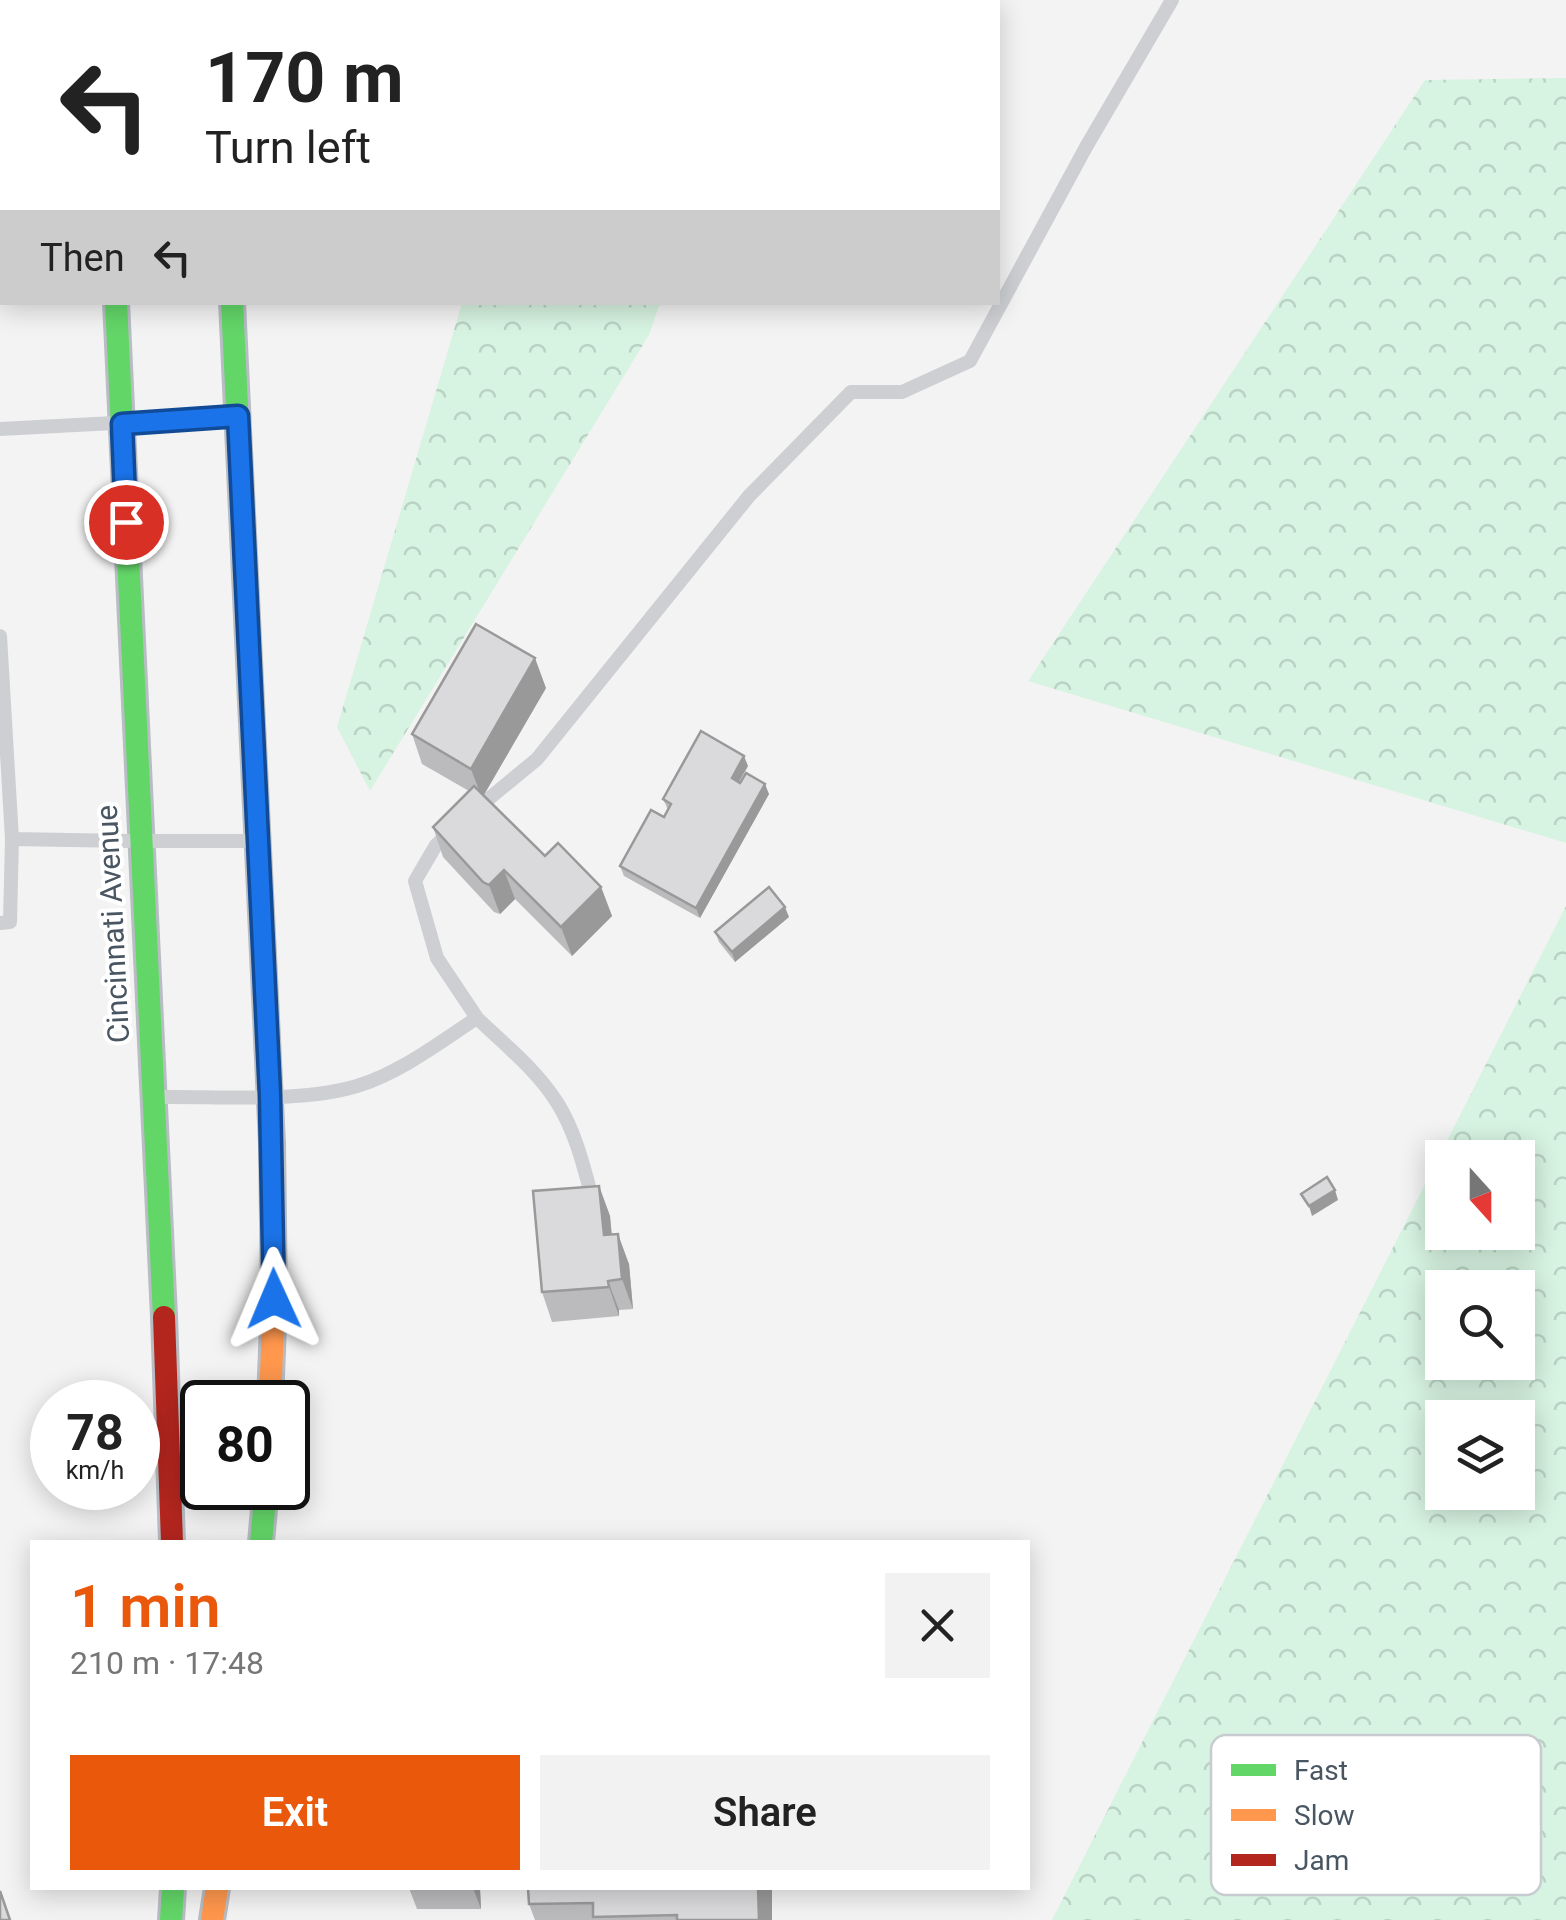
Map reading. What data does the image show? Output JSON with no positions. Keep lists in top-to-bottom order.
{
  "streets": {
    "highway": ["Cincinnati Avenue"]
  },
  "legend": ["Fast", "Slow", "Jam"],
  "north": "bottom",
  "page": {
    "turn": ["170 m", "Turn left"],
    "then": "Then",
    "speed": "78 km/h",
    "limit": "80",
    "heading": ["1 min", "210 m · 17:48"],
    "buttons": ["Exit", "Share"]
  }
}
